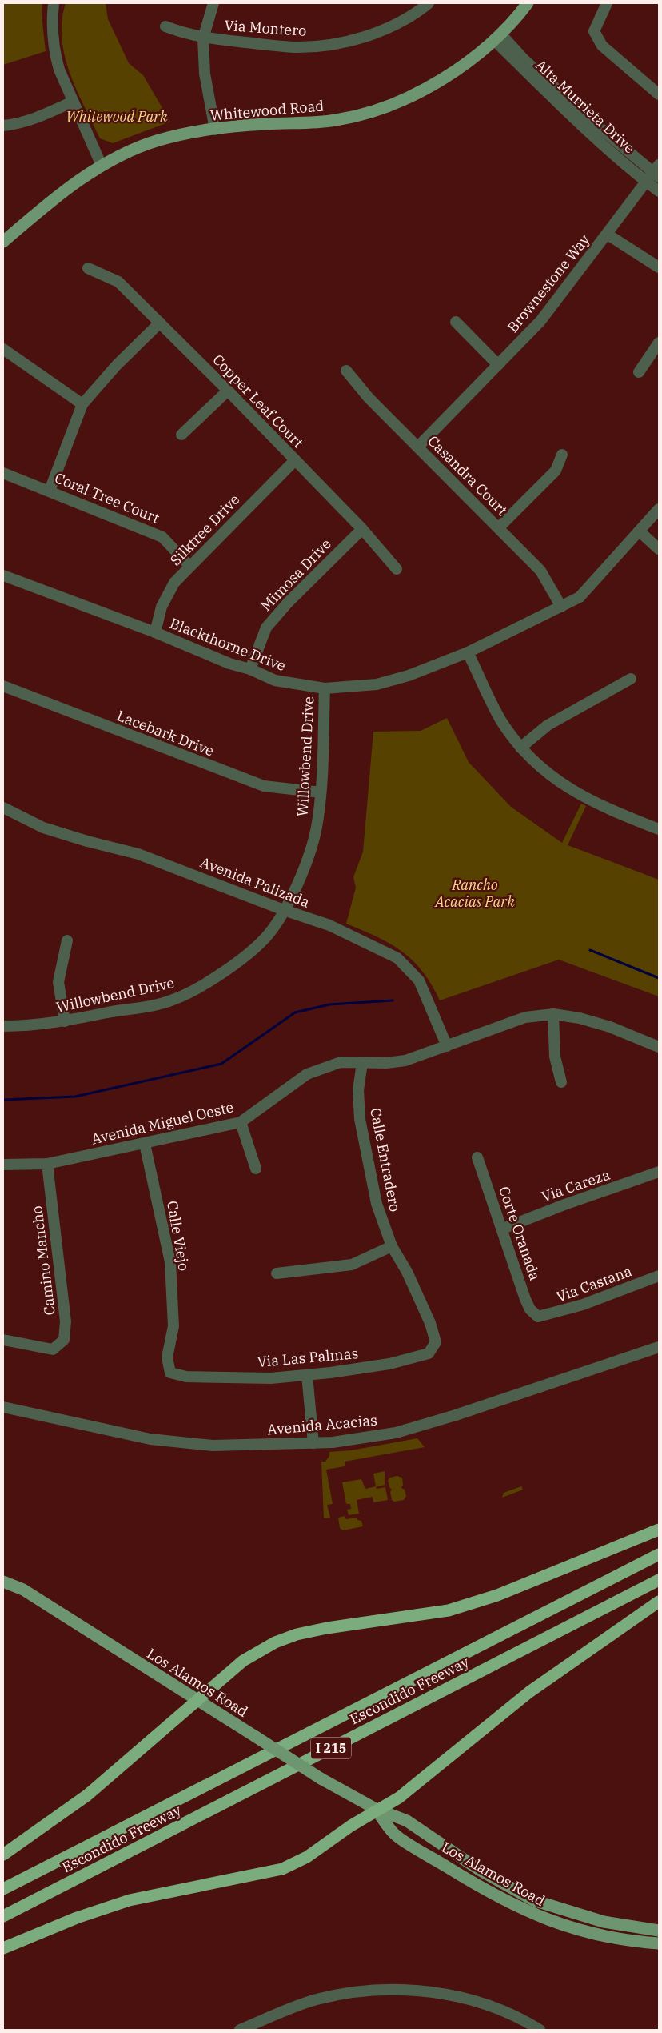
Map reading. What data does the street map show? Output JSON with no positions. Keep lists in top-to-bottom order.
{
  "streets": {
    "highway": ["Escondido Freeway", "I 215"],
    "main road": ["Whitewood Road", "Los Alamos Road"],
    "street": [
      "Via Montero",
      "Alta Murrieta Drive",
      "Brownestone Way",
      "Copper Leaf Court",
      "Casandra Court",
      "Coral Tree Court",
      "Silktree Drive",
      "Mimosa Drive",
      "Blackthorne Drive",
      "Lacebark Drive",
      "Willowbend Drive",
      "Avenida Palizada",
      "Avenida Miguel Oeste",
      "Calle Entradero",
      "Via Careza",
      "Corte Oranada",
      "Calle Viejo",
      "Camino Mancho",
      "Via Castana",
      "Via Las Palmas",
      "Avenida Acacias"
    ]
  },
  "crossings": [
    ["Alta Murrieta Drive", "Whitewood Road"],
    ["Alta Murrieta Drive", "Brownestone Way"],
    ["Brownestone Way", "Casandra Court"],
    ["Copper Leaf Court", "Silktree Drive"],
    ["Copper Leaf Court", "Mimosa Drive"],
    ["Casandra Court", "Blackthorne Drive"],
    ["Coral Tree Court", "Silktree Drive"],
    ["Silktree Drive", "Blackthorne Drive"],
    ["Mimosa Drive", "Blackthorne Drive"],
    ["Blackthorne Drive", "Willowbend Drive"],
    ["Lacebark Drive", "Willowbend Drive"],
    ["Willowbend Drive", "Avenida Palizada"],
    ["Avenida Palizada", "Avenida Miguel Oeste"],
    ["Avenida Miguel Oeste", "Calle Entradero"],
    ["Avenida Miguel Oeste", "Calle Viejo"],
    ["Avenida Miguel Oeste", "Camino Mancho"],
    ["Calle Entradero", "Via Las Palmas"],
    ["Via Careza", "Corte Oranada"],
    ["Corte Oranada", "Via Castana"],
    ["Calle Viejo", "Via Las Palmas"]
  ],
  "parks": ["Whitewood Park", "Rancho Acacias Park"]
}
